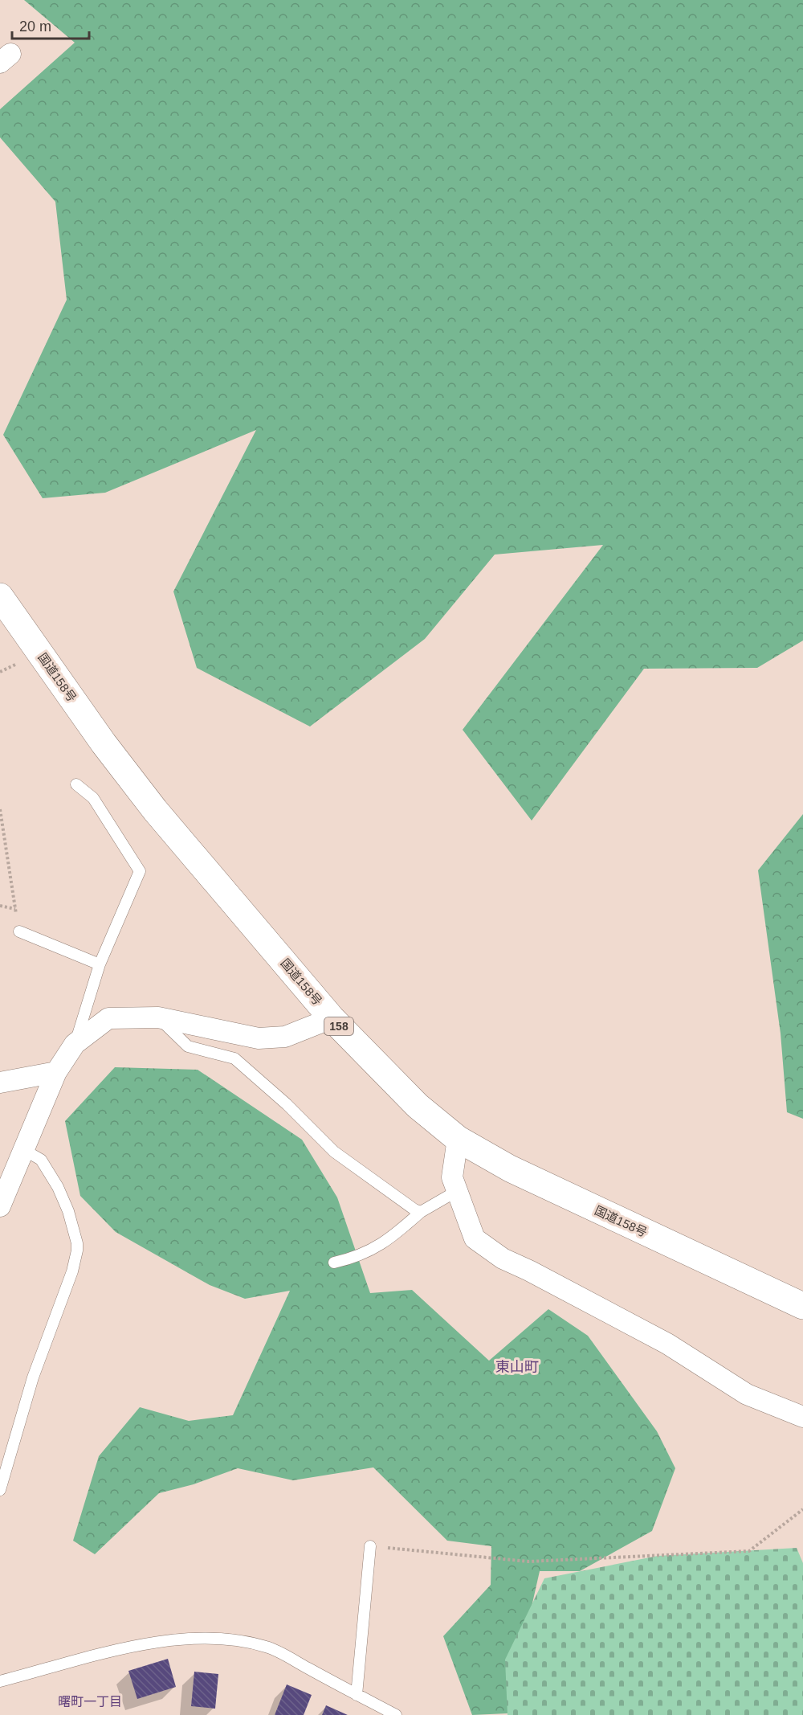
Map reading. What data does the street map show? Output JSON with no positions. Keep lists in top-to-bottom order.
{
  "streets": {
    "highway": ["国道158号", "158"]
  },
  "districts": ["東山町", "曙町一丁目"],
  "scale_bar": "20 m"
}
